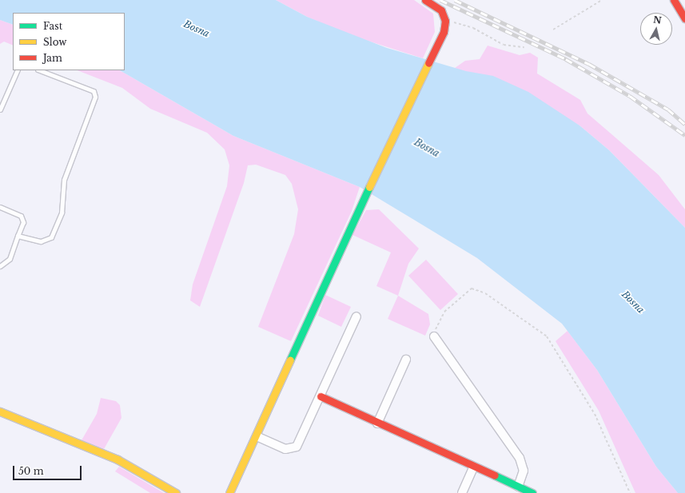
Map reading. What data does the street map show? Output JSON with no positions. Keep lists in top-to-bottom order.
{
  "water": ["Bosna"],
  "legend": ["Fast", "Slow", "Jam"],
  "scale_bar": "50 m",
  "north": "top"
}
